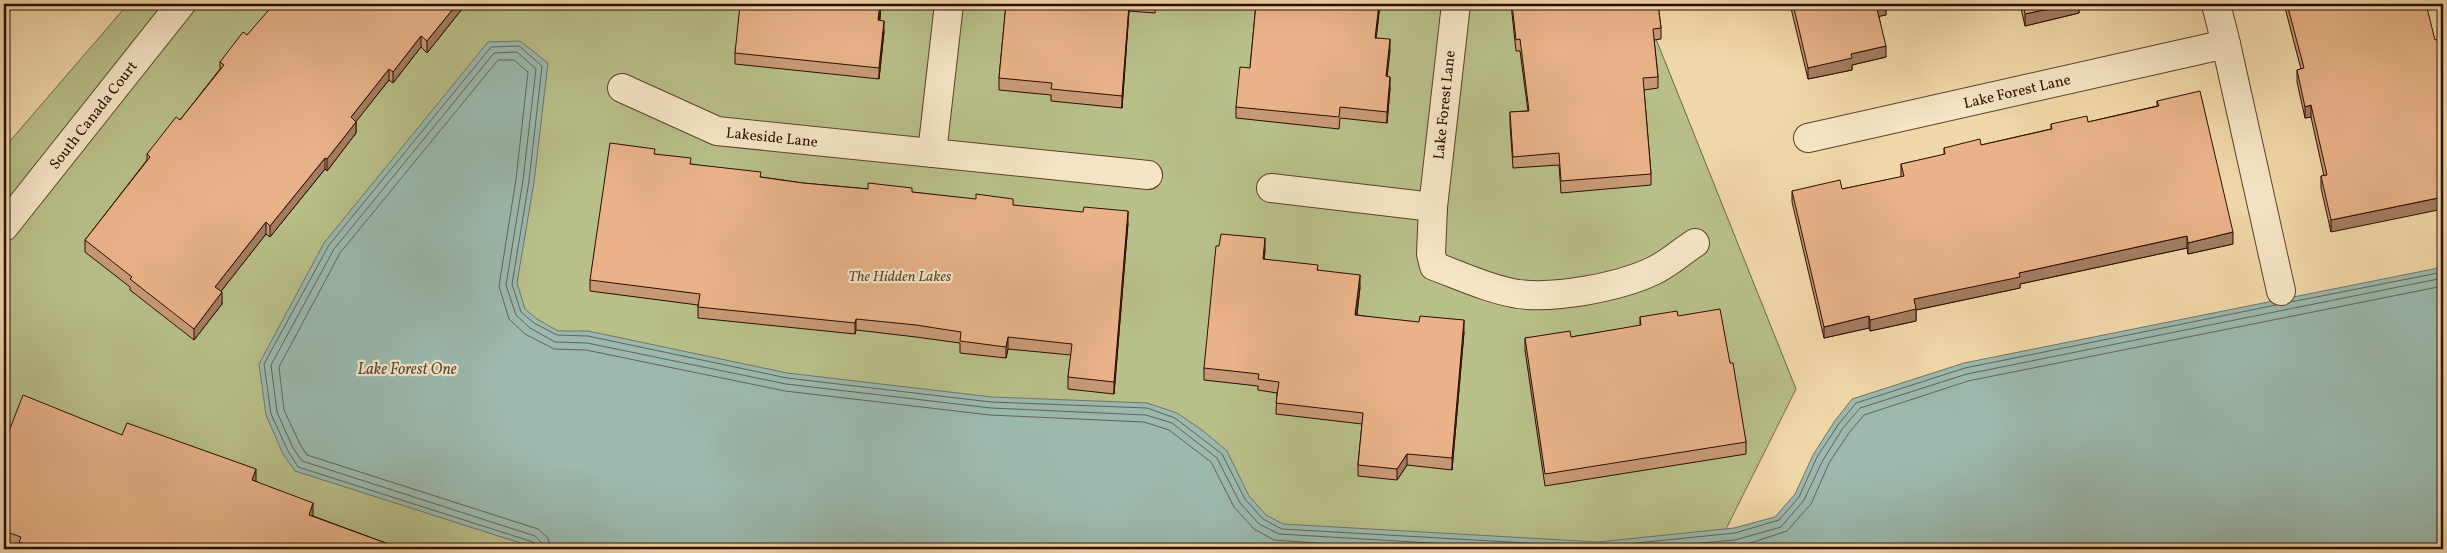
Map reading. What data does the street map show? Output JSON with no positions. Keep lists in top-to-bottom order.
{
  "streets": {
    "street": ["Lake Forest Lane", "South Canada Court", "Lakeside Lane"]
  },
  "water": ["Lake Forest One"],
  "parks": ["The Hidden Lakes"]
}
